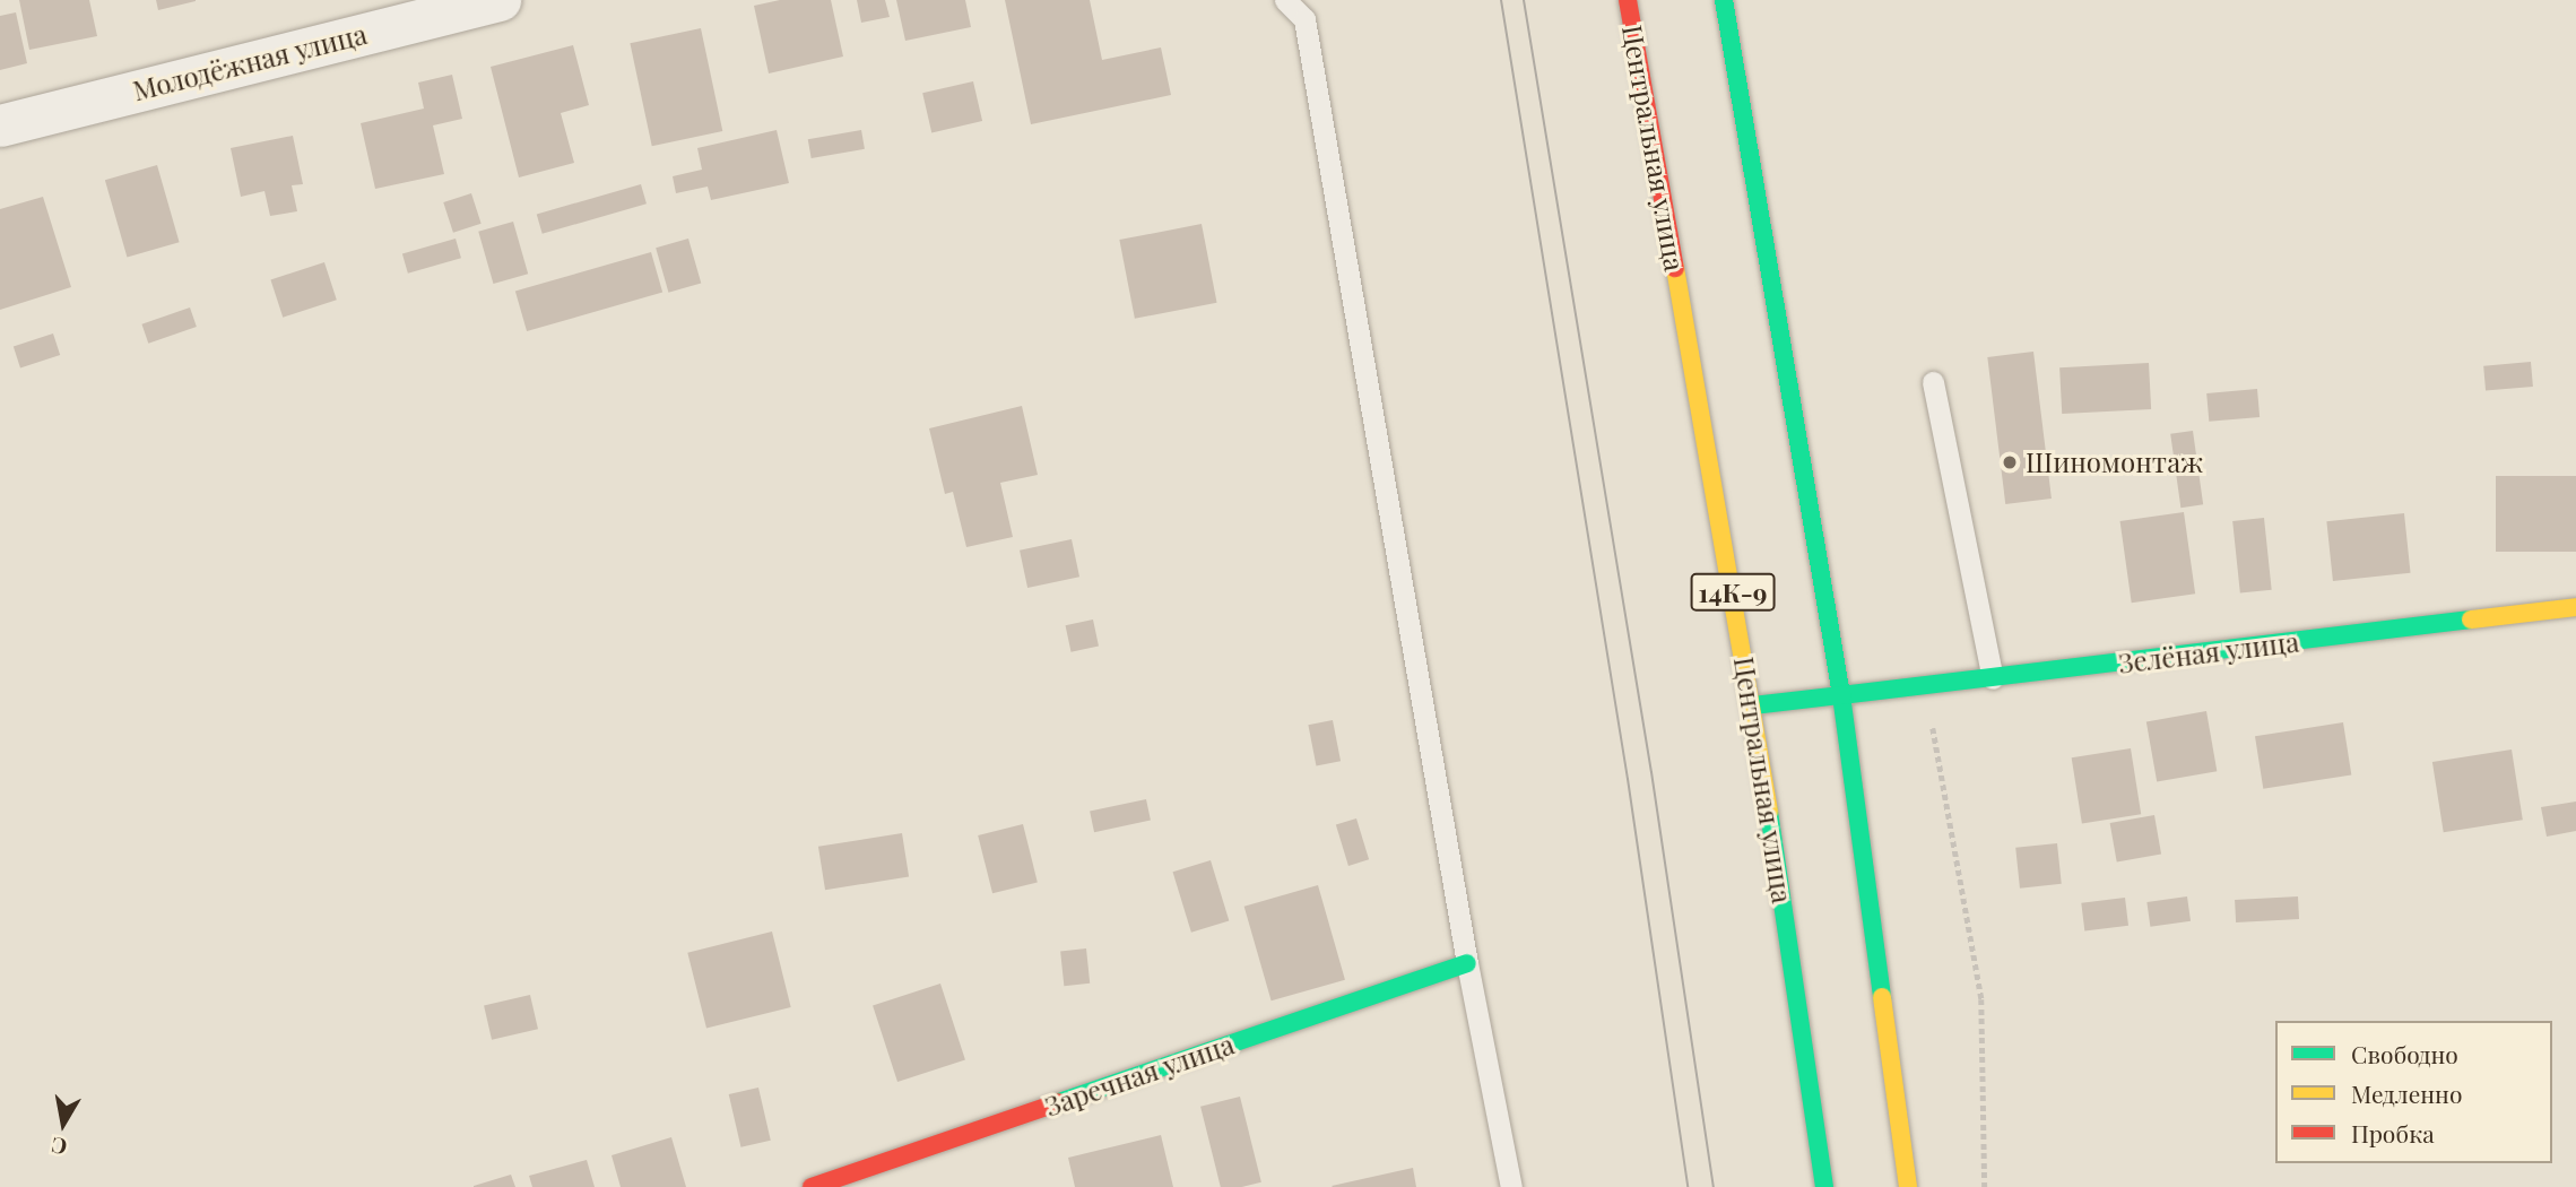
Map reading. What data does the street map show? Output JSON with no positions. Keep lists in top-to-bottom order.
{
  "streets": {
    "main road": [
      "Центральная улица",
      "14К-9",
      "Зелёная улица",
      "Заречная улица"
    ],
    "street": ["Молодёжная улица"]
  },
  "crossings": [
    ["Центральная улица", "Зелёная улица"]
  ],
  "places": ["Шиномонтаж"],
  "legend": ["Свободно", "Медленно", "Пробка"],
  "north": "bottom"
}
